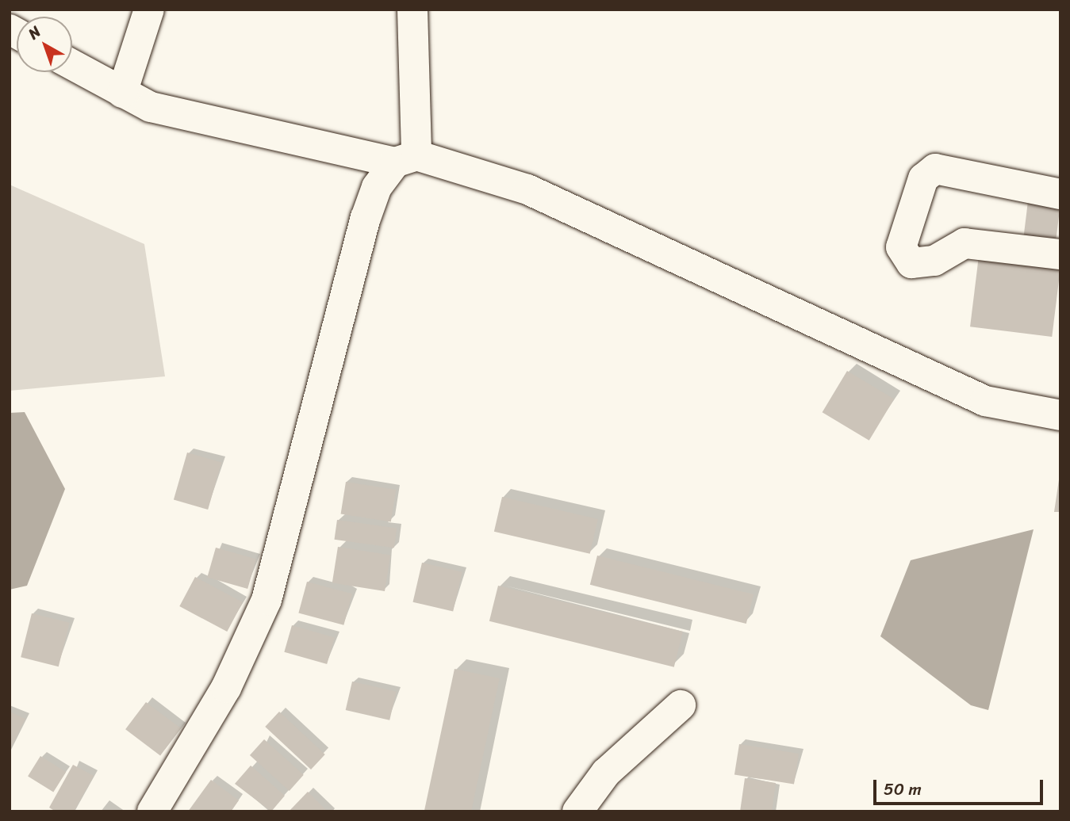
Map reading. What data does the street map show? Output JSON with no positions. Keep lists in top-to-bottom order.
{
  "scale_bar": "50 m",
  "north": "top left"
}
